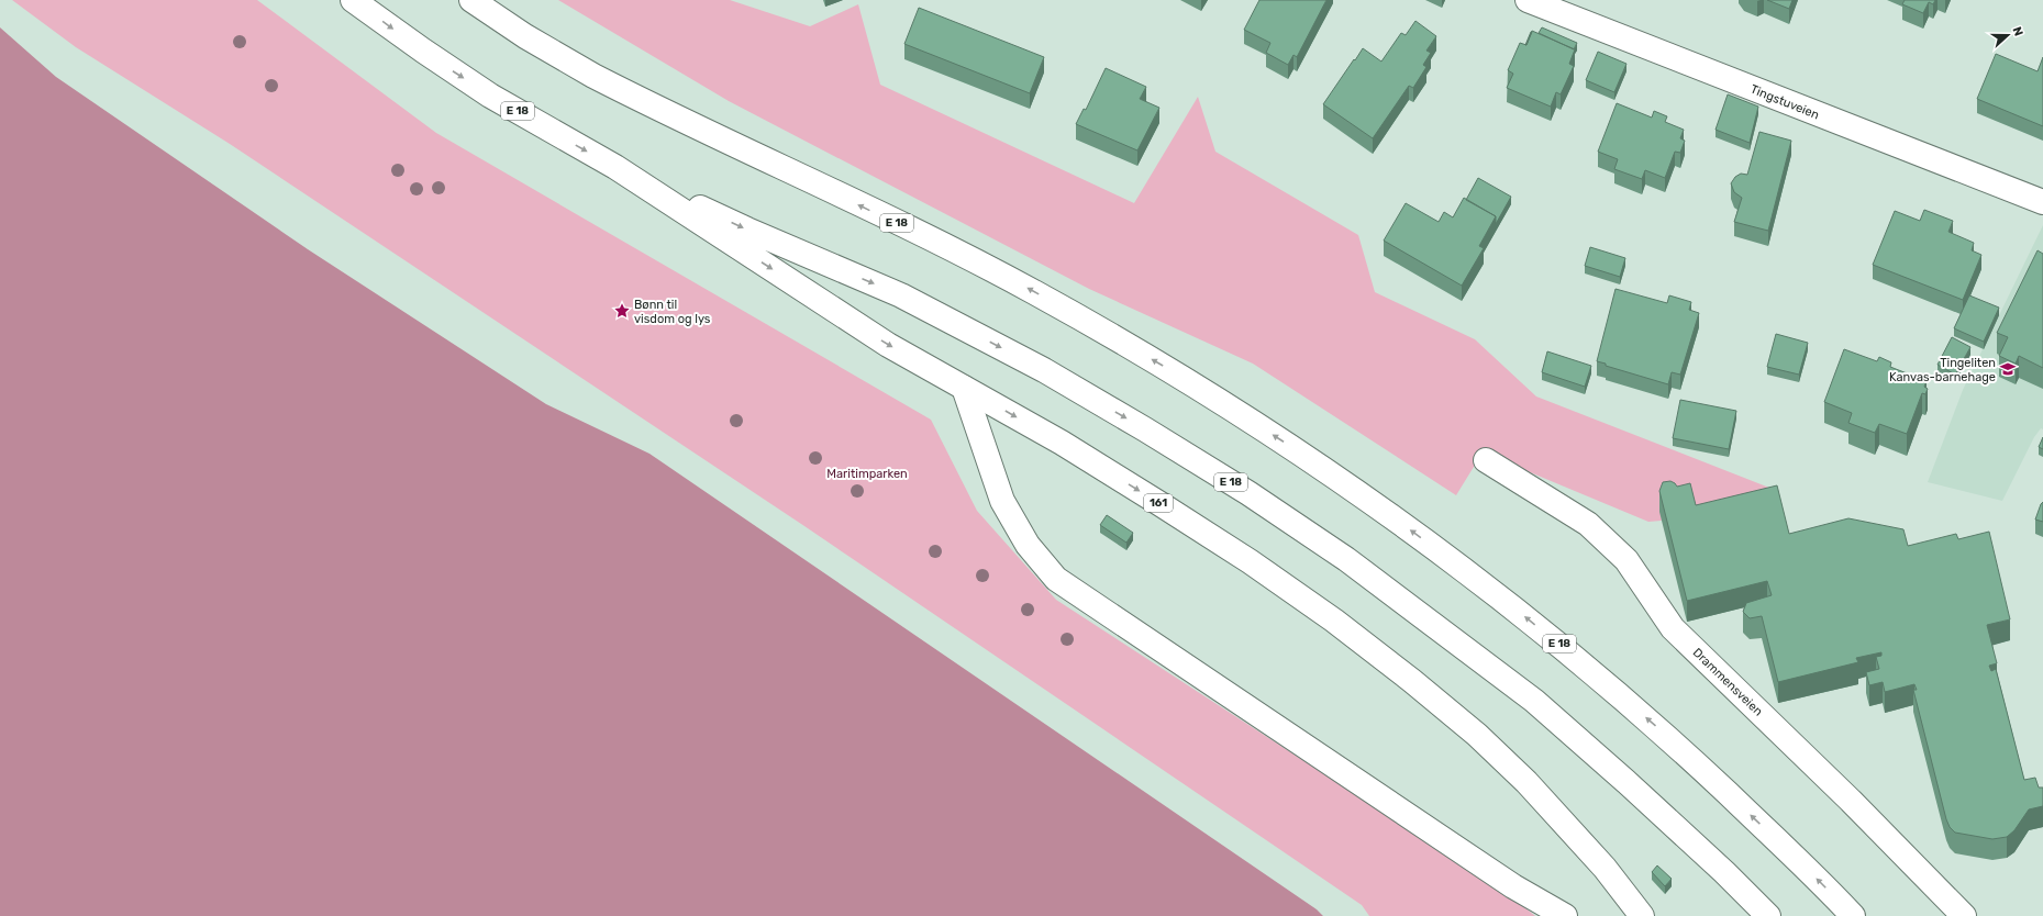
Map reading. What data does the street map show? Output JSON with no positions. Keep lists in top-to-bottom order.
{
  "streets": {
    "main road": [
      "Tingstuveien",
      "E 18",
      "161",
      "Drammensveien"
    ]
  },
  "crossings": [
    ["E 18", "161"]
  ],
  "parks": ["Maritimparken"],
  "places": {
    "place": ["Bønn til visdom og lys"],
    "school or university": ["Tingeliten Kanvas-barnehage"]
  },
  "north": "right"
}
